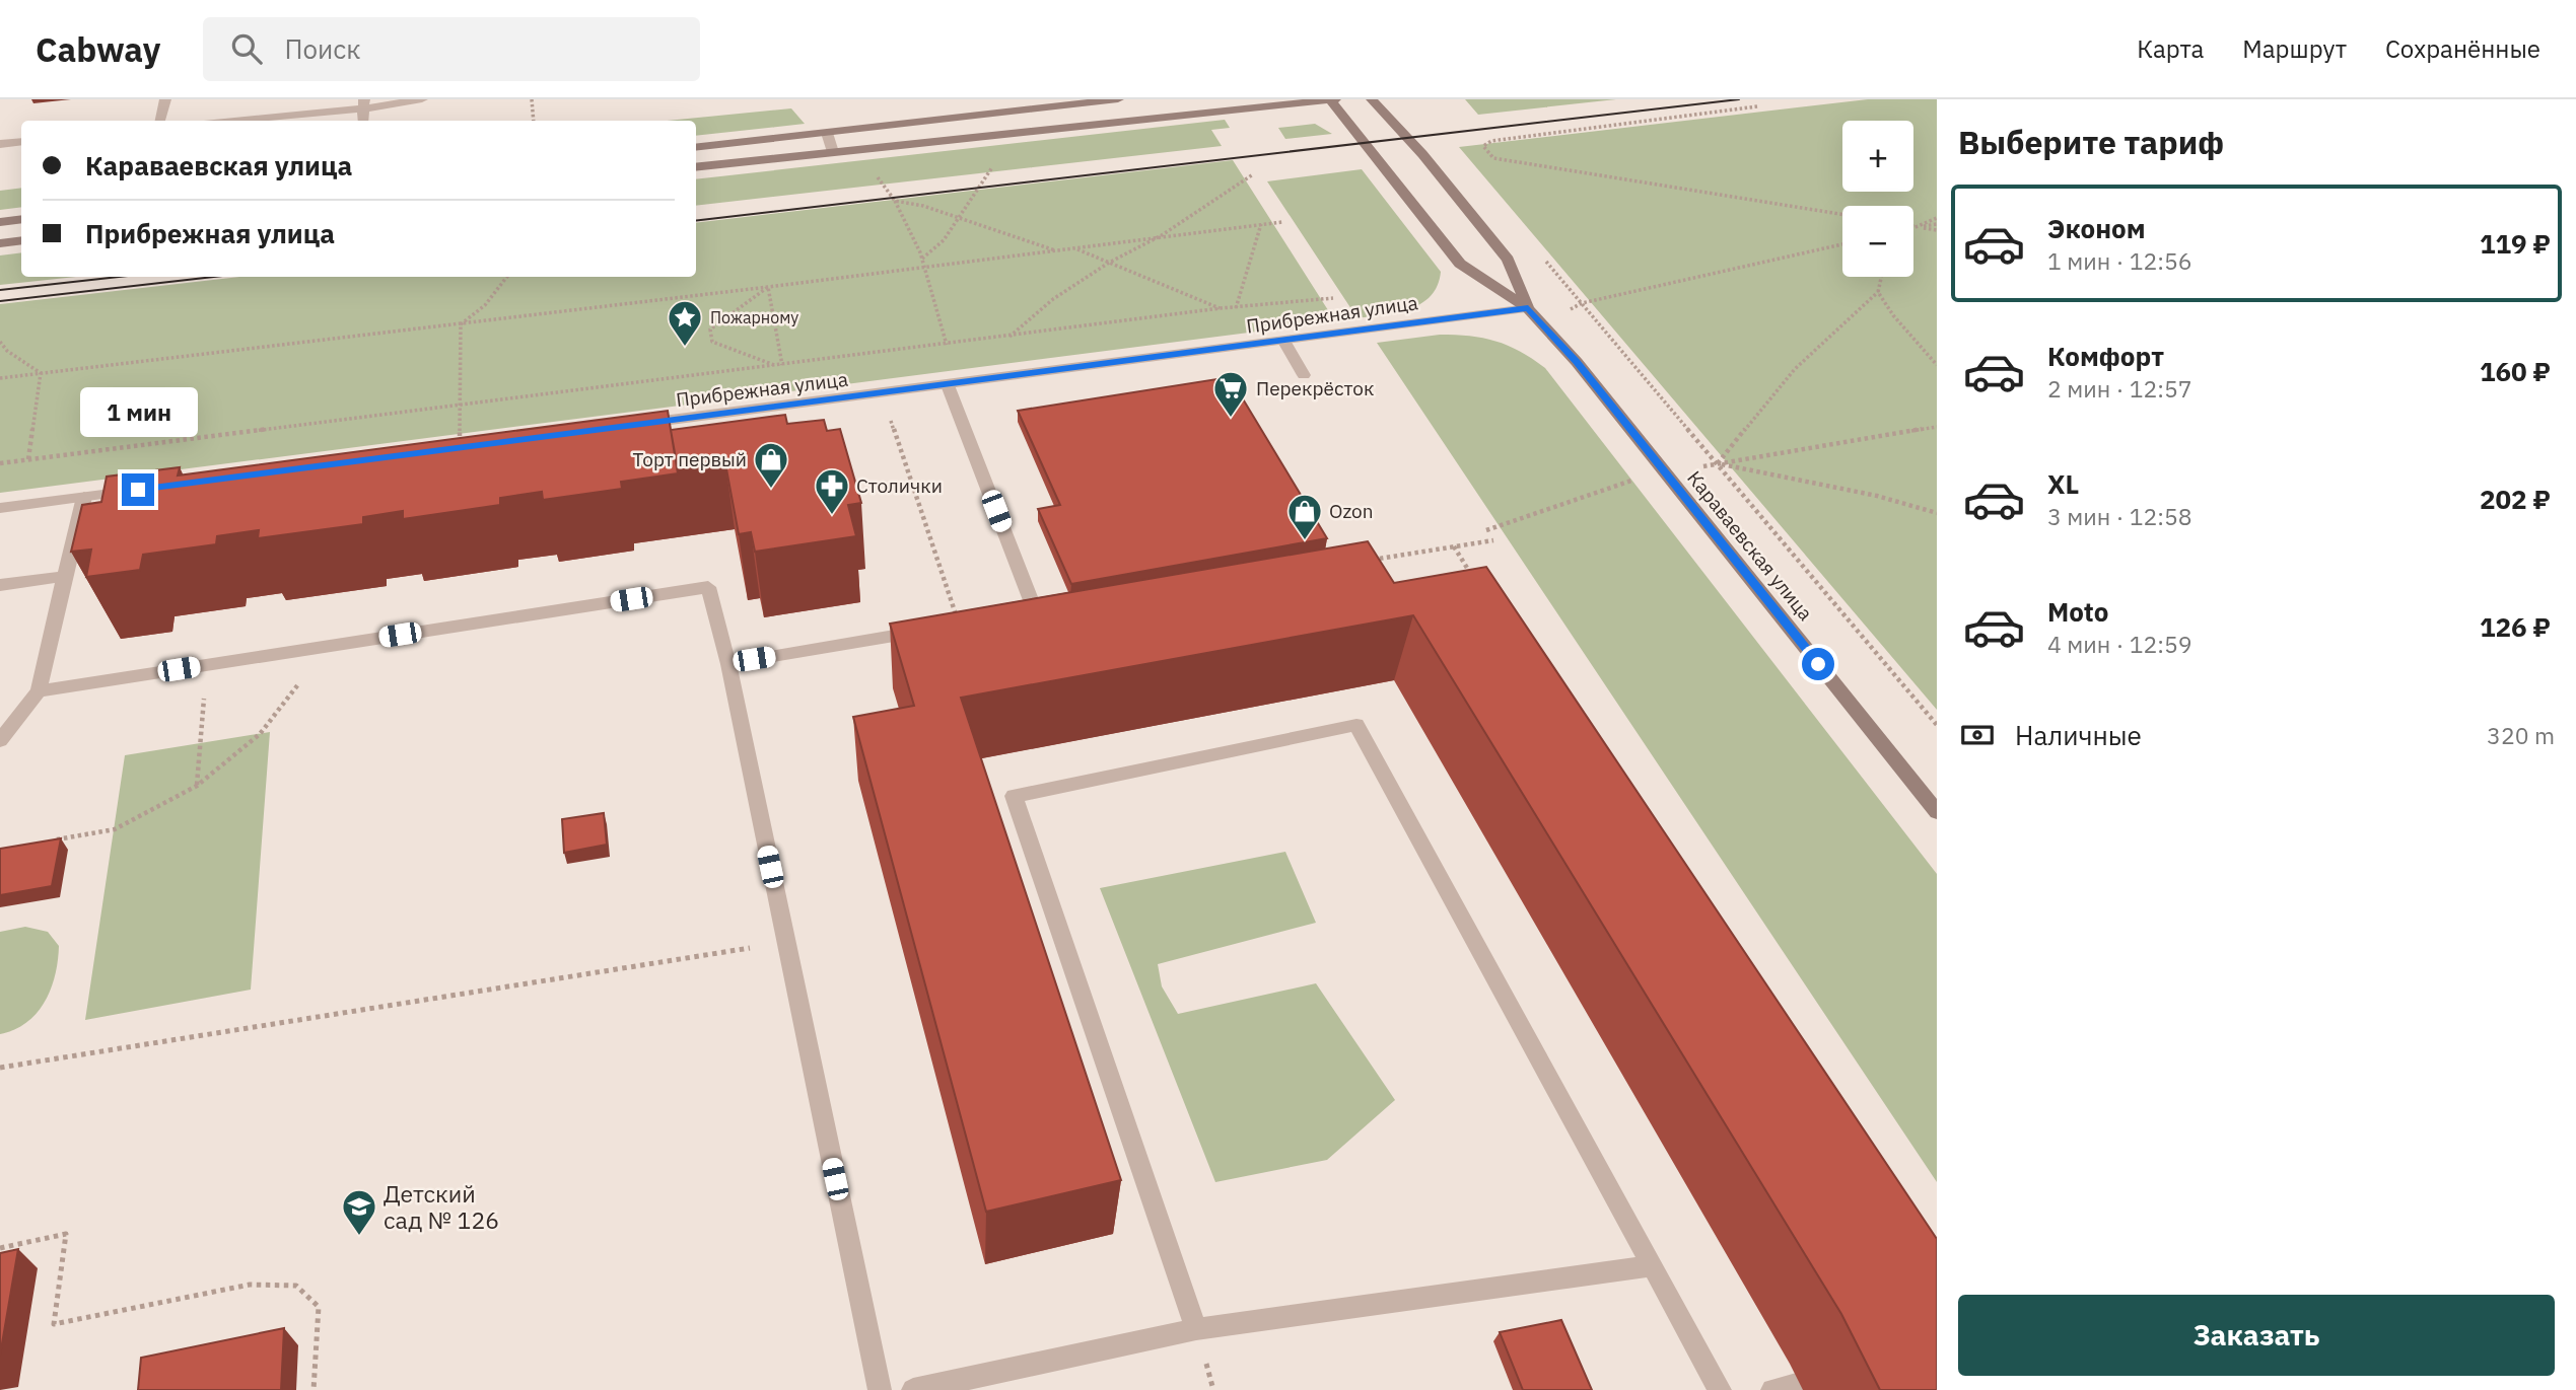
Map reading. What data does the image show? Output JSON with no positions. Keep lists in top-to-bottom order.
{
  "streets": {
    "street": ["Прибрежная улица", "Караваевская улица"]
  },
  "crossings": [
    ["Прибрежная улица", "Караваевская улица"]
  ],
  "places": {
    "place": ["Пожарному"],
    "supermarket": ["Перекрёсток"],
    "shop": ["Торт первый", "Ozon"],
    "pharmacy": ["Столички"],
    "school or university": ["Детский сад № 126"]
  },
  "page": {
    "header": "Cabway",
    "search": "Поиск",
    "nav": ["Карта", "Маршрут", "Сохранённые"],
    "heading": "Выберите тариф",
    "map_buttons": ["+", "−"],
    "banner": ["Караваевская улица", "Прибрежная улица"],
    "list": [
      {
        "name": "Эконом",
        "note": "1 мин · 12:56",
        "value": "119 ₽"
      },
      {
        "name": "Комфорт",
        "note": "2 мин · 12:57",
        "value": "160 ₽"
      },
      {
        "name": "XL",
        "note": "3 мин · 12:58",
        "value": "202 ₽"
      },
      {
        "name": "Moto",
        "note": "4 мин · 12:59",
        "value": "126 ₽"
      }
    ],
    "bubble": "1 мин",
    "pay": ["Наличные", "320 m"],
    "buttons": "Заказать"
  }
}
